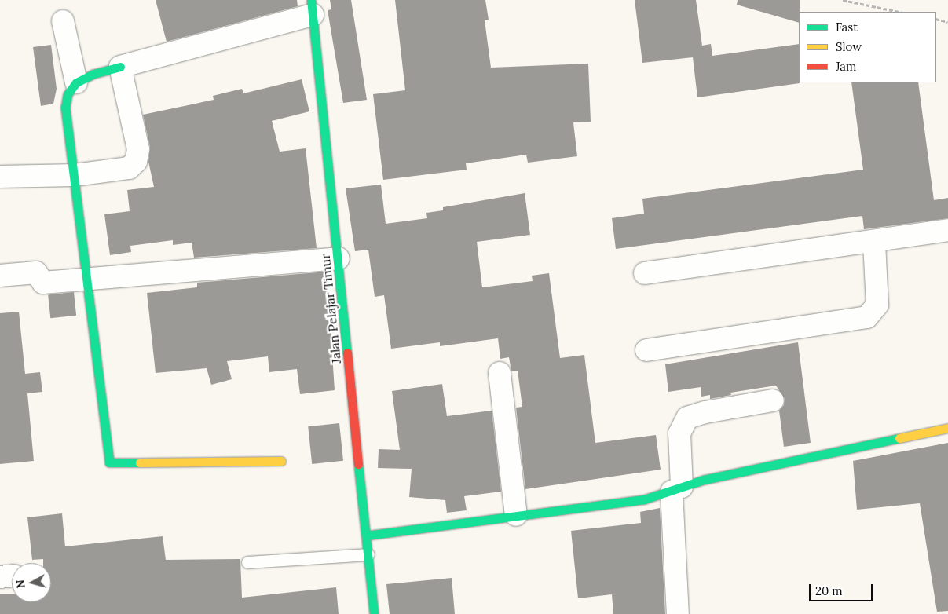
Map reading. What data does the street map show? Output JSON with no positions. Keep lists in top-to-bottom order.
{
  "streets": {
    "street": ["Jalan Pelajar Timur"]
  },
  "legend": ["Fast", "Slow", "Jam"],
  "scale_bar": "20 m",
  "north": "left"
}
